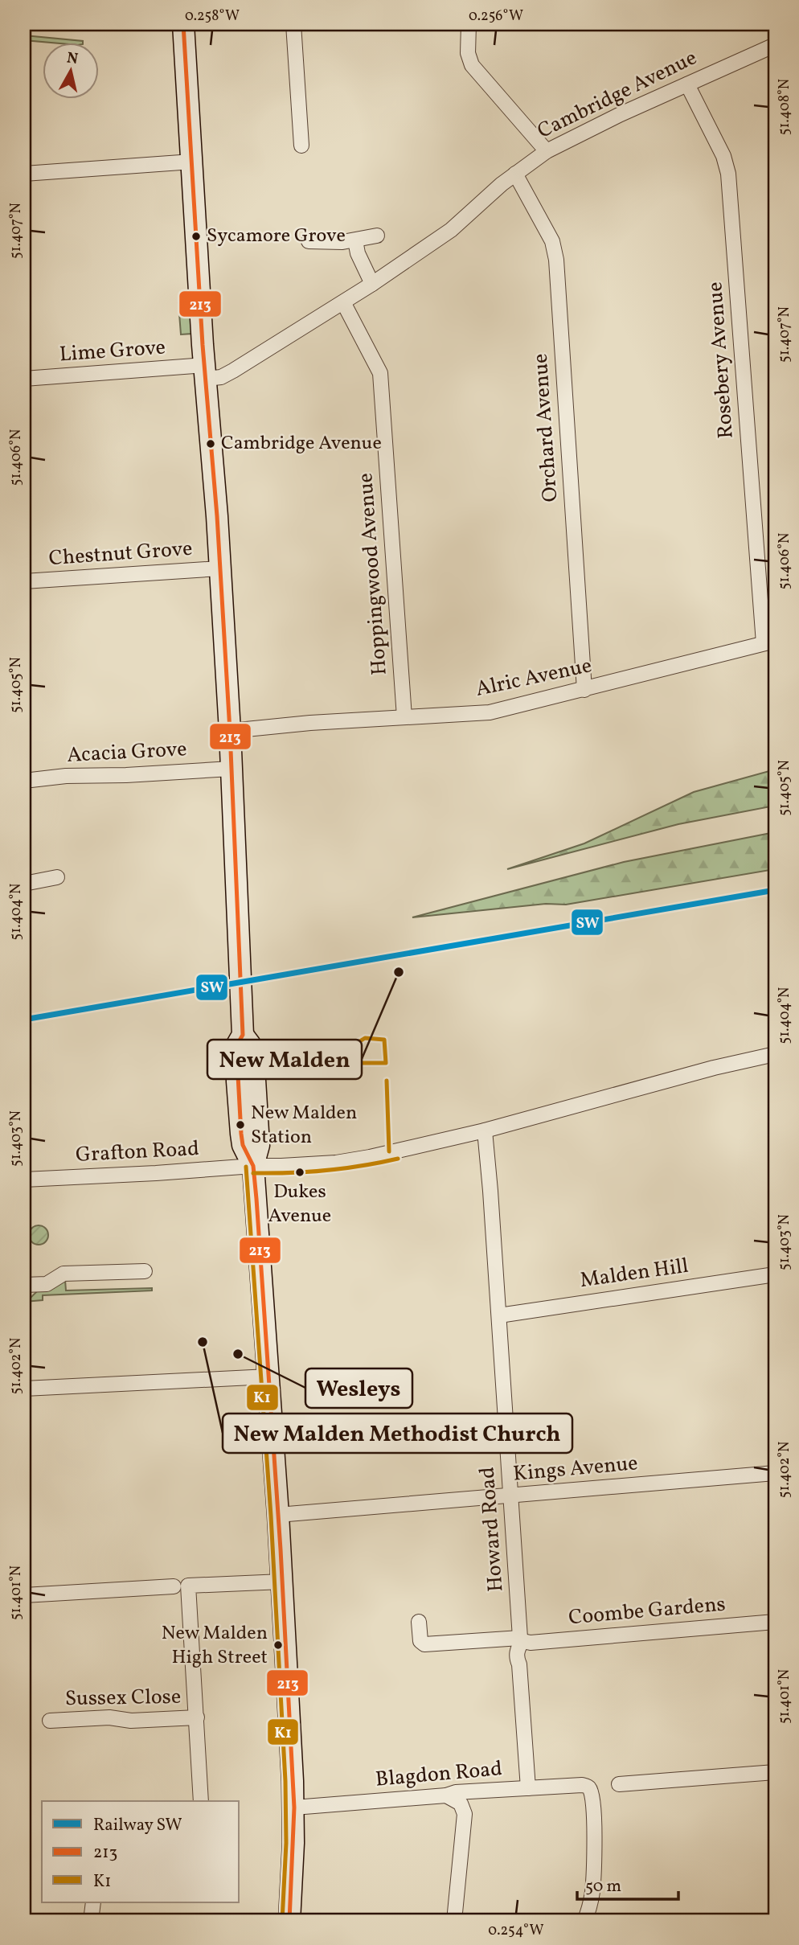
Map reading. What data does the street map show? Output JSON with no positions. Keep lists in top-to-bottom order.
{
  "streets": {
    "street": [
      "Cambridge Avenue",
      "Lime Grove",
      "Rosebery Avenue",
      "Orchard Avenue",
      "Chestnut Grove",
      "Hoppingwood Avenue",
      "Alric Avenue",
      "Acacia Grove",
      "Grafton Road",
      "Malden Hill",
      "Kings Avenue",
      "Howard Road",
      "Coombe Gardens",
      "Sussex Close",
      "Blagdon Road"
    ]
  },
  "crossings": [
    ["Cambridge Avenue", "Lime Grove"],
    ["Cambridge Avenue", "Rosebery Avenue"],
    ["Cambridge Avenue", "Orchard Avenue"],
    ["Cambridge Avenue", "Hoppingwood Avenue"],
    ["Rosebery Avenue", "Alric Avenue"],
    ["Orchard Avenue", "Alric Avenue"],
    ["Hoppingwood Avenue", "Alric Avenue"],
    ["Malden Hill", "Howard Road"],
    ["Kings Avenue", "Howard Road"],
    ["Howard Road", "Coombe Gardens"],
    ["Howard Road", "Blagdon Road"]
  ],
  "places": [
    "Sycamore Grove",
    "Cambridge Avenue",
    "New Malden",
    "New Malden Station",
    "Dukes Avenue",
    "New Malden Methodist Church",
    "Wesleys",
    "New Malden High Street"
  ],
  "lines": ["transit line 213", "rail line SW", "transit line K1"],
  "legend": ["Railway SW", "213", "K1"],
  "scale_bar": "50 m",
  "north": "top",
  "coordinates": [
    "0.258°W",
    "0.256°W",
    "51.408°N",
    "51.407°N",
    "51.406°N",
    "51.405°N",
    "51.404°N",
    "51.403°N",
    "51.402°N",
    "51.401°N",
    "0.254°W"
  ]
}
